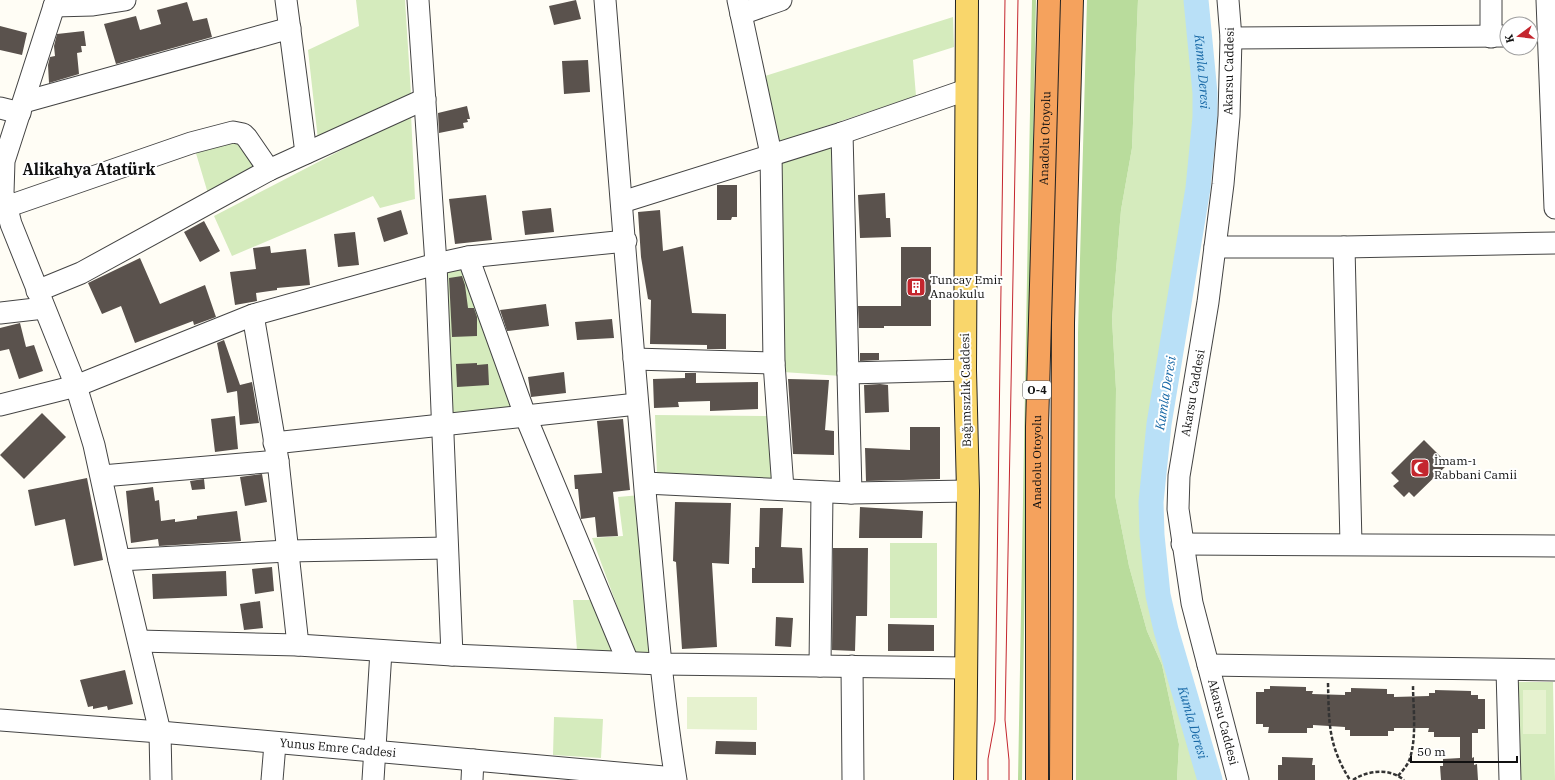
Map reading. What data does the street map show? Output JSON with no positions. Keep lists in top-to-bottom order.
{
  "streets": {
    "highway": ["Anadolu Otoyolu", "O-4"],
    "main road": ["Bağımsızlık Caddesi"],
    "street": ["Akarsu Caddesi", "Yunus Emre Caddesi"]
  },
  "districts": ["Alikahya Atatürk"],
  "water": ["Kumla Deresi"],
  "places": {
    "building": ["Tuncay Emir Anaokulu"],
    "mosque": ["İmam-ı Rabbani Camii"]
  },
  "scale_bar": "50 m",
  "north": "left"
}
